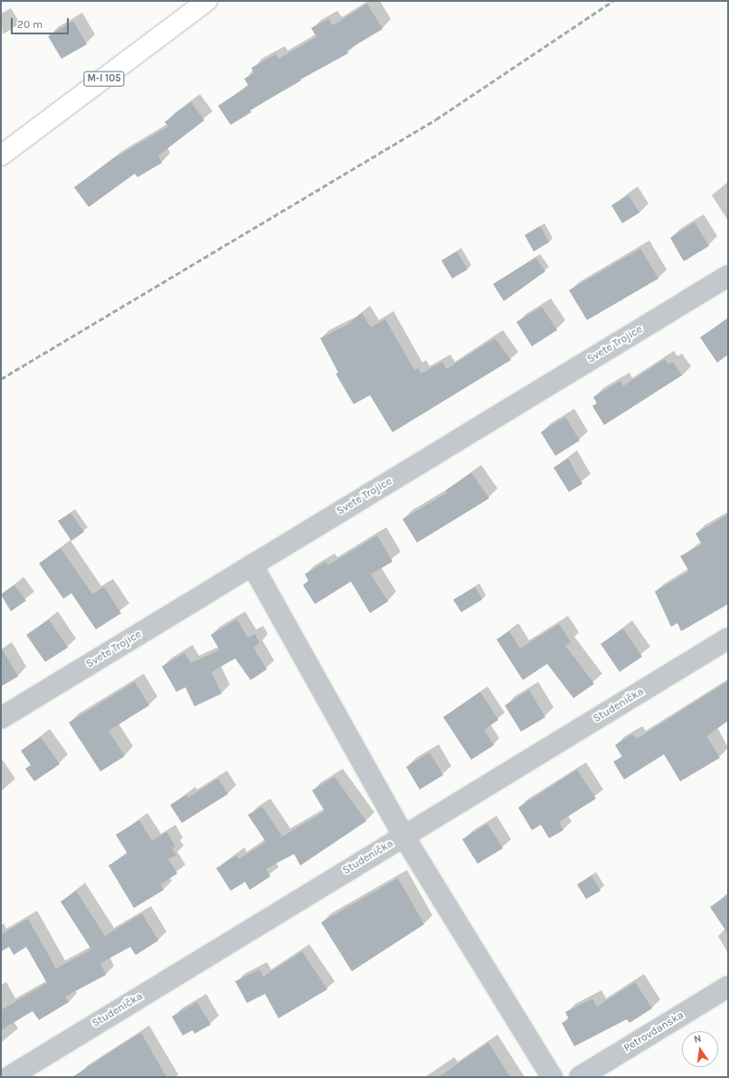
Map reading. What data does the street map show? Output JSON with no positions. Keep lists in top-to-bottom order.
{
  "streets": {
    "main road": ["M-I 105"],
    "street": ["Svete Trojice", "Studenička", "Petrovdanska"]
  },
  "scale_bar": "20 m",
  "north": "top"
}
